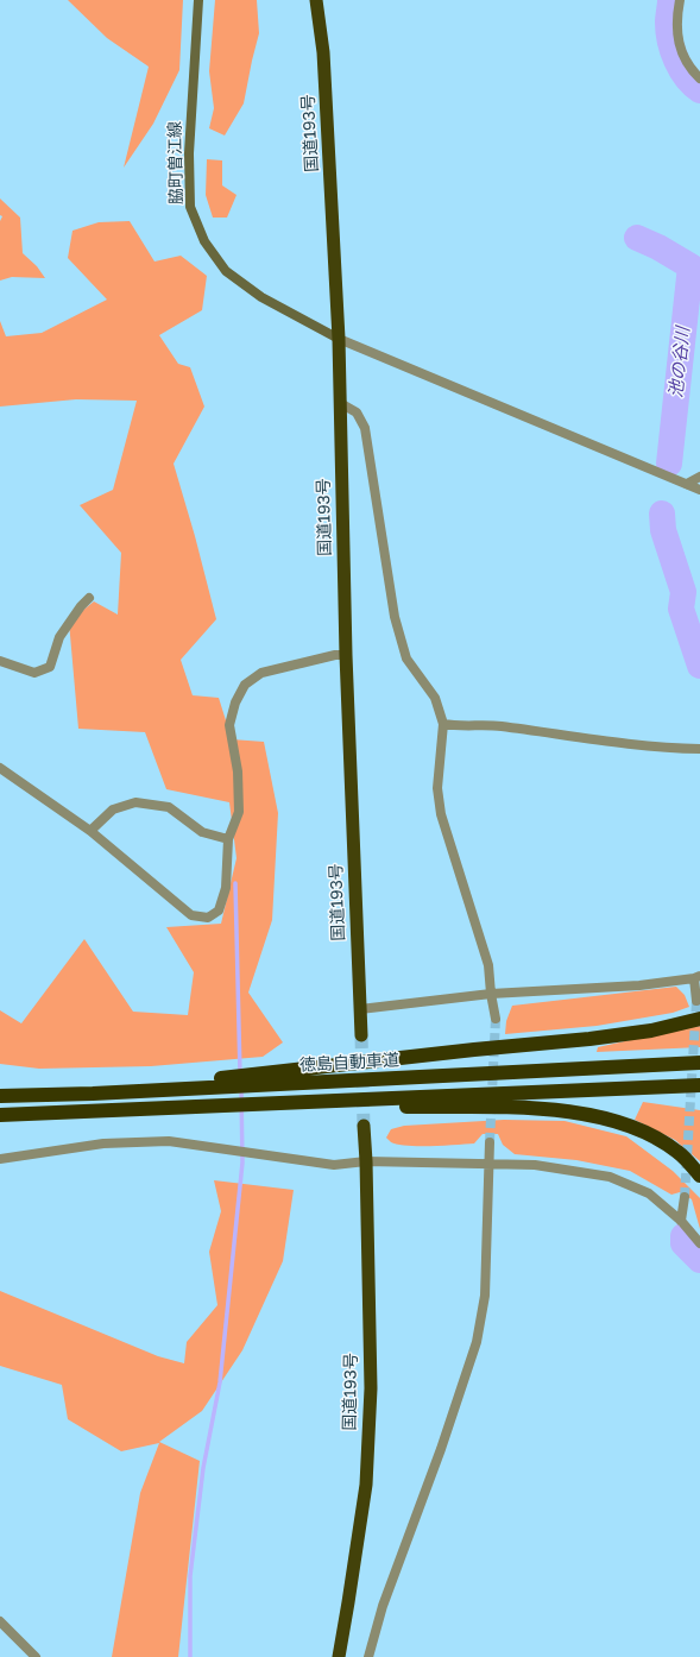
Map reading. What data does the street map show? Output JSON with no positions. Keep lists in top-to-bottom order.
{
  "streets": {
    "highway": ["国道193号", "徳島自動車道"],
    "main road": ["脇町曽江線"]
  },
  "crossings": [
    ["国道193号", "脇町曽江線"]
  ],
  "water": ["池の谷川"]
}
